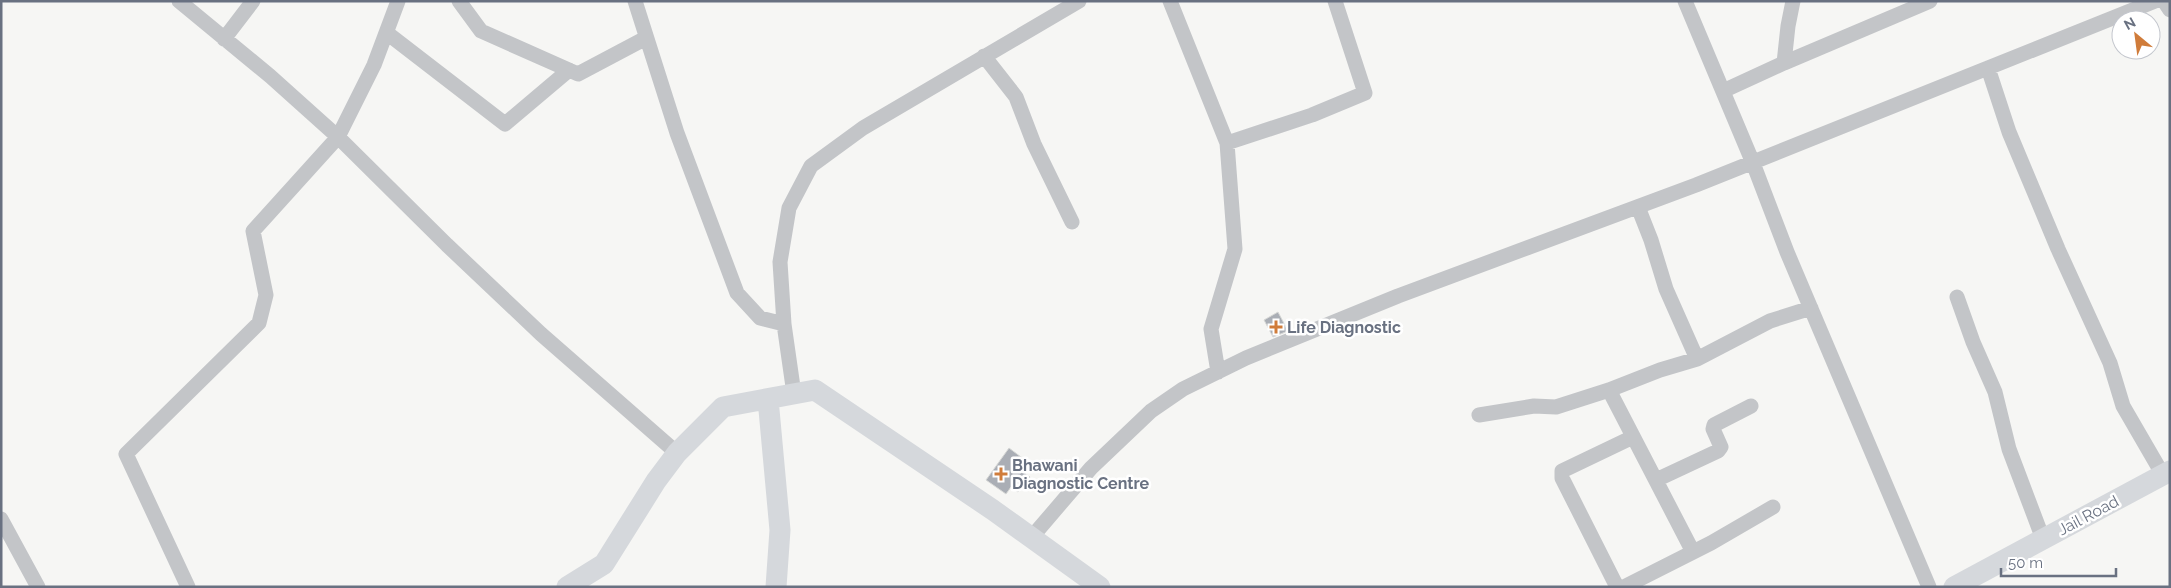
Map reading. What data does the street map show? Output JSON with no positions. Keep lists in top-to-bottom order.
{
  "streets": {
    "main road": ["Jail Road"]
  },
  "places": {
    "health": ["Life Diagnostic", "Bhawani Diagnostic Centre"]
  },
  "scale_bar": "50 m",
  "north": "top left"
}
